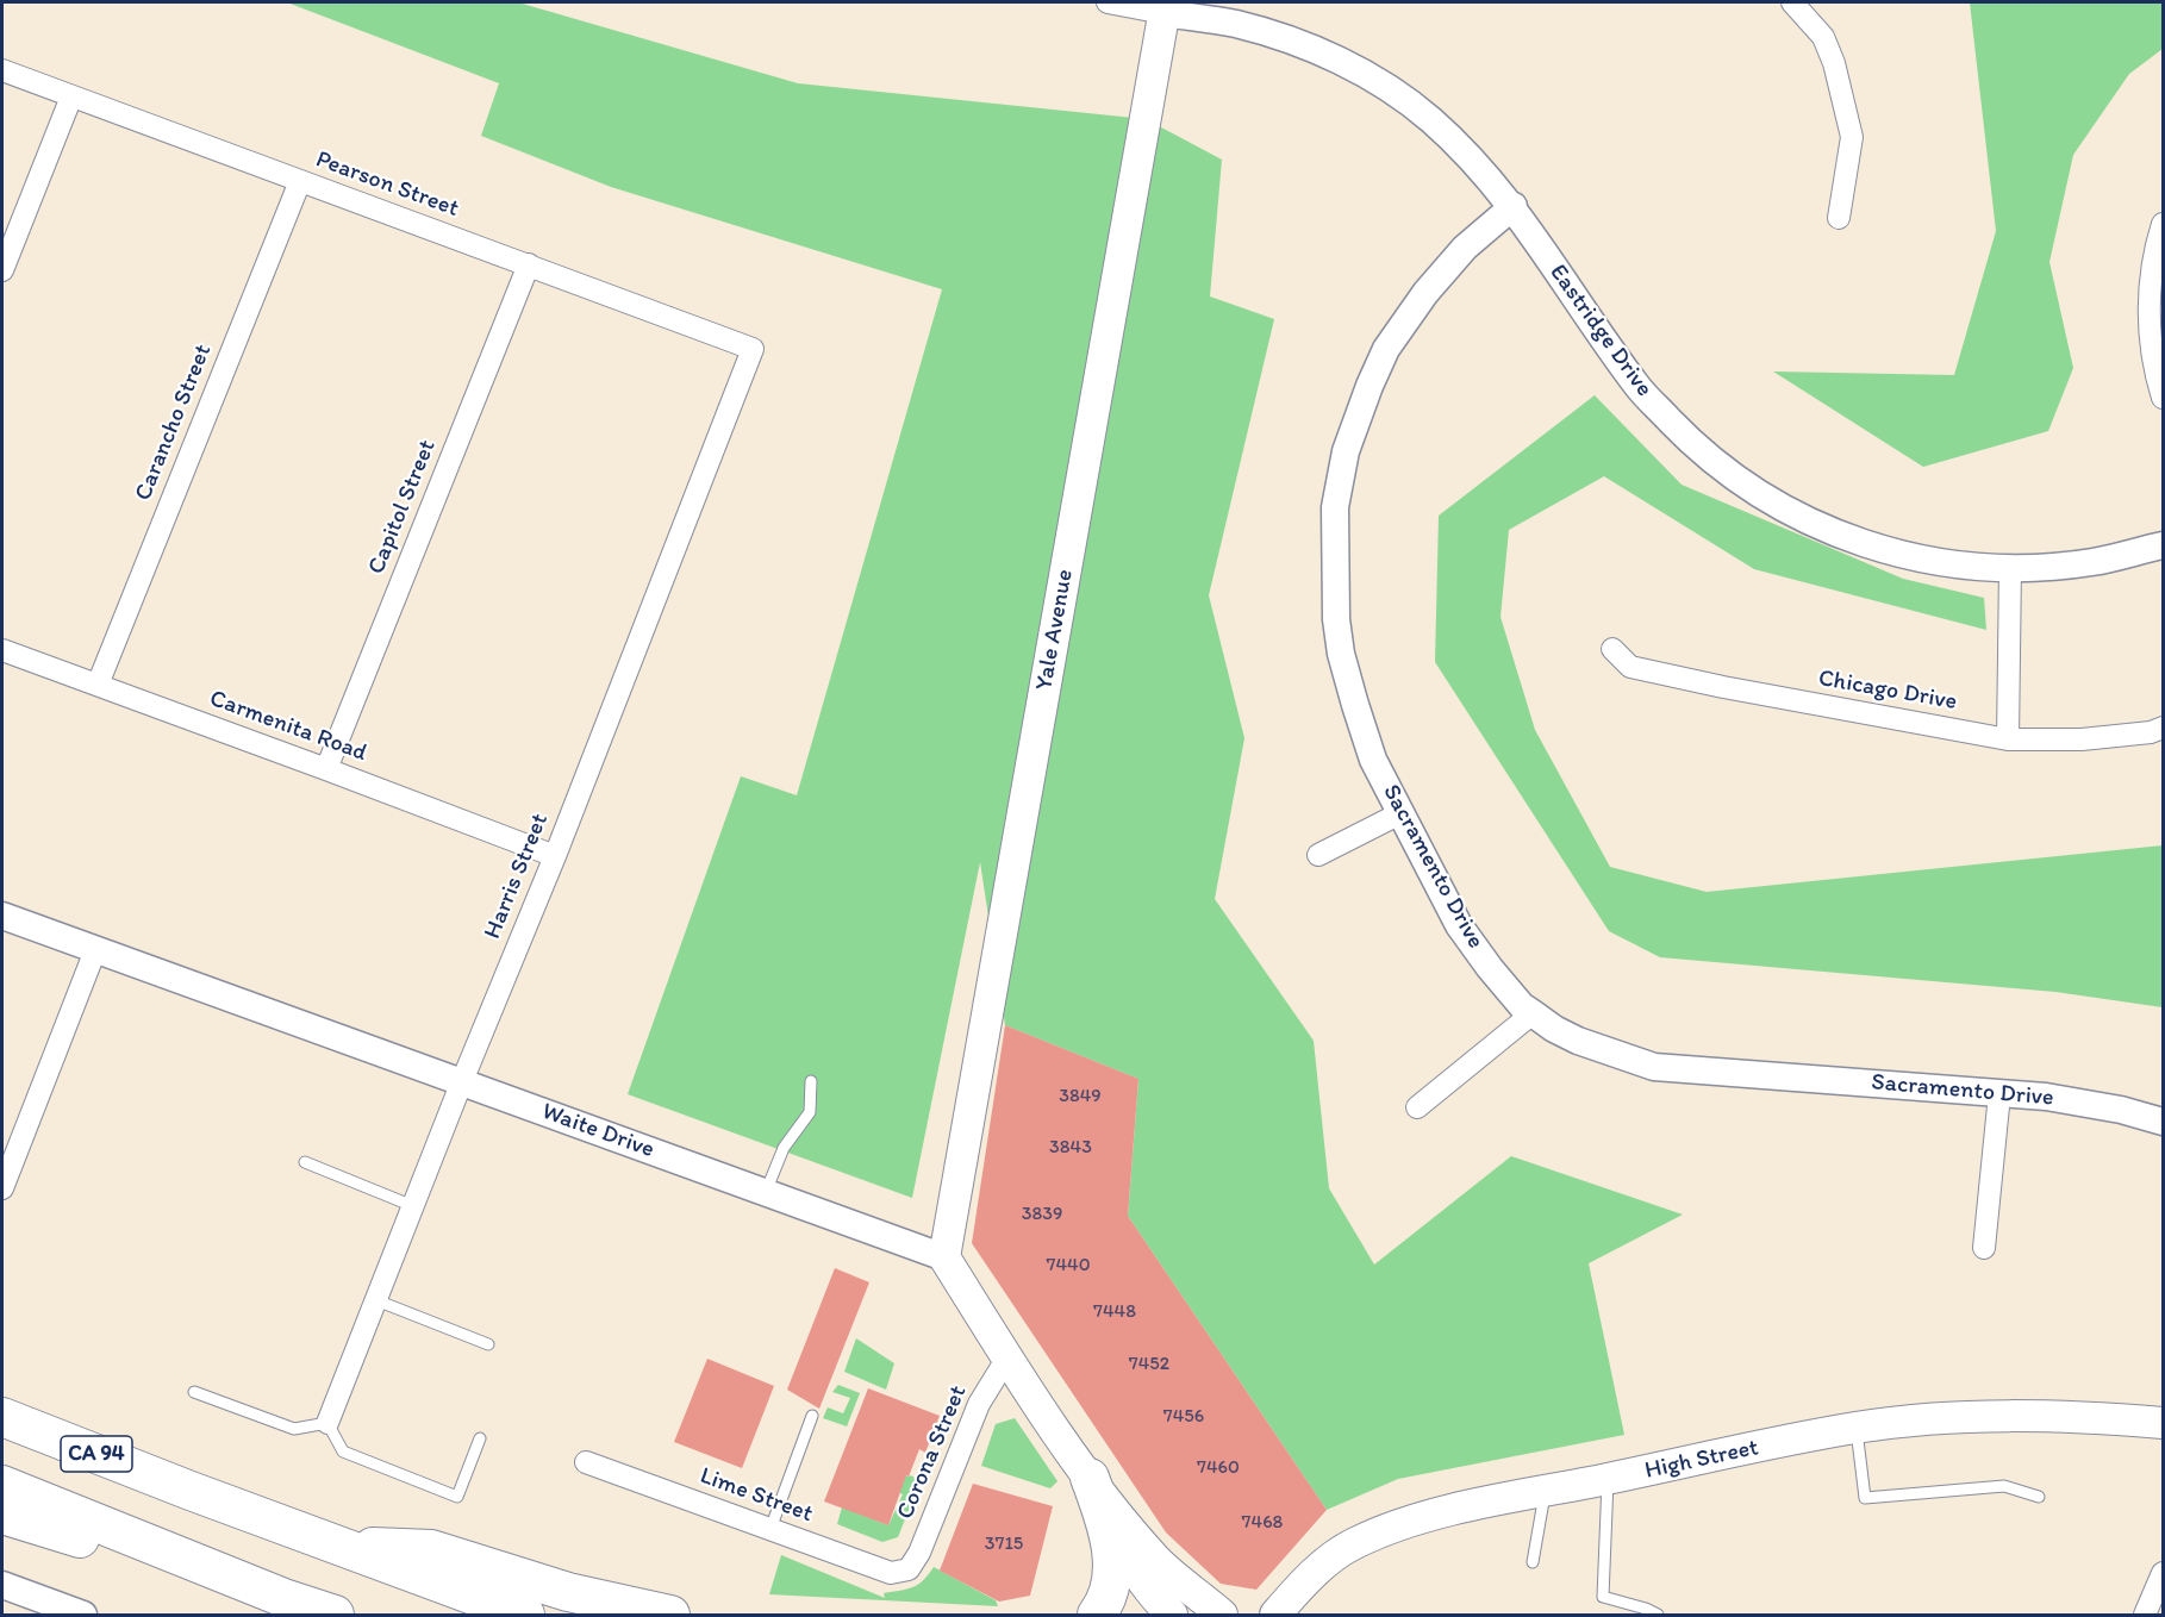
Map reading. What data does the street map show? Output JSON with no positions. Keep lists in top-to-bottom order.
{
  "streets": {
    "highway": ["CA 94"],
    "main road": ["Yale Avenue", "High Street"],
    "street": [
      "Pearson Street",
      "Eastridge Drive",
      "Carancho Street",
      "Capitol Street",
      "Chicago Drive",
      "Carmenita Road",
      "Sacramento Drive",
      "Harris Street",
      "Waite Drive",
      "Corona Street",
      "Lime Street"
    ]
  },
  "crossings": [
    ["Pearson Street", "Carancho Street"],
    ["Pearson Street", "Capitol Street"],
    ["Pearson Street", "Harris Street"],
    ["Eastridge Drive", "Yale Avenue"],
    ["Eastridge Drive", "Sacramento Drive"],
    ["Carancho Street", "Carmenita Road"],
    ["Capitol Street", "Carmenita Road"],
    ["Yale Avenue", "Waite Drive"],
    ["Carmenita Road", "Harris Street"],
    ["Harris Street", "Waite Drive"],
    ["Corona Street", "Lime Street"]
  ],
  "house_numbers": [
    "3849",
    "3843",
    "3839",
    "7440",
    "7448",
    "7452",
    "7456",
    "7460",
    "7468",
    "3715"
  ]
}
